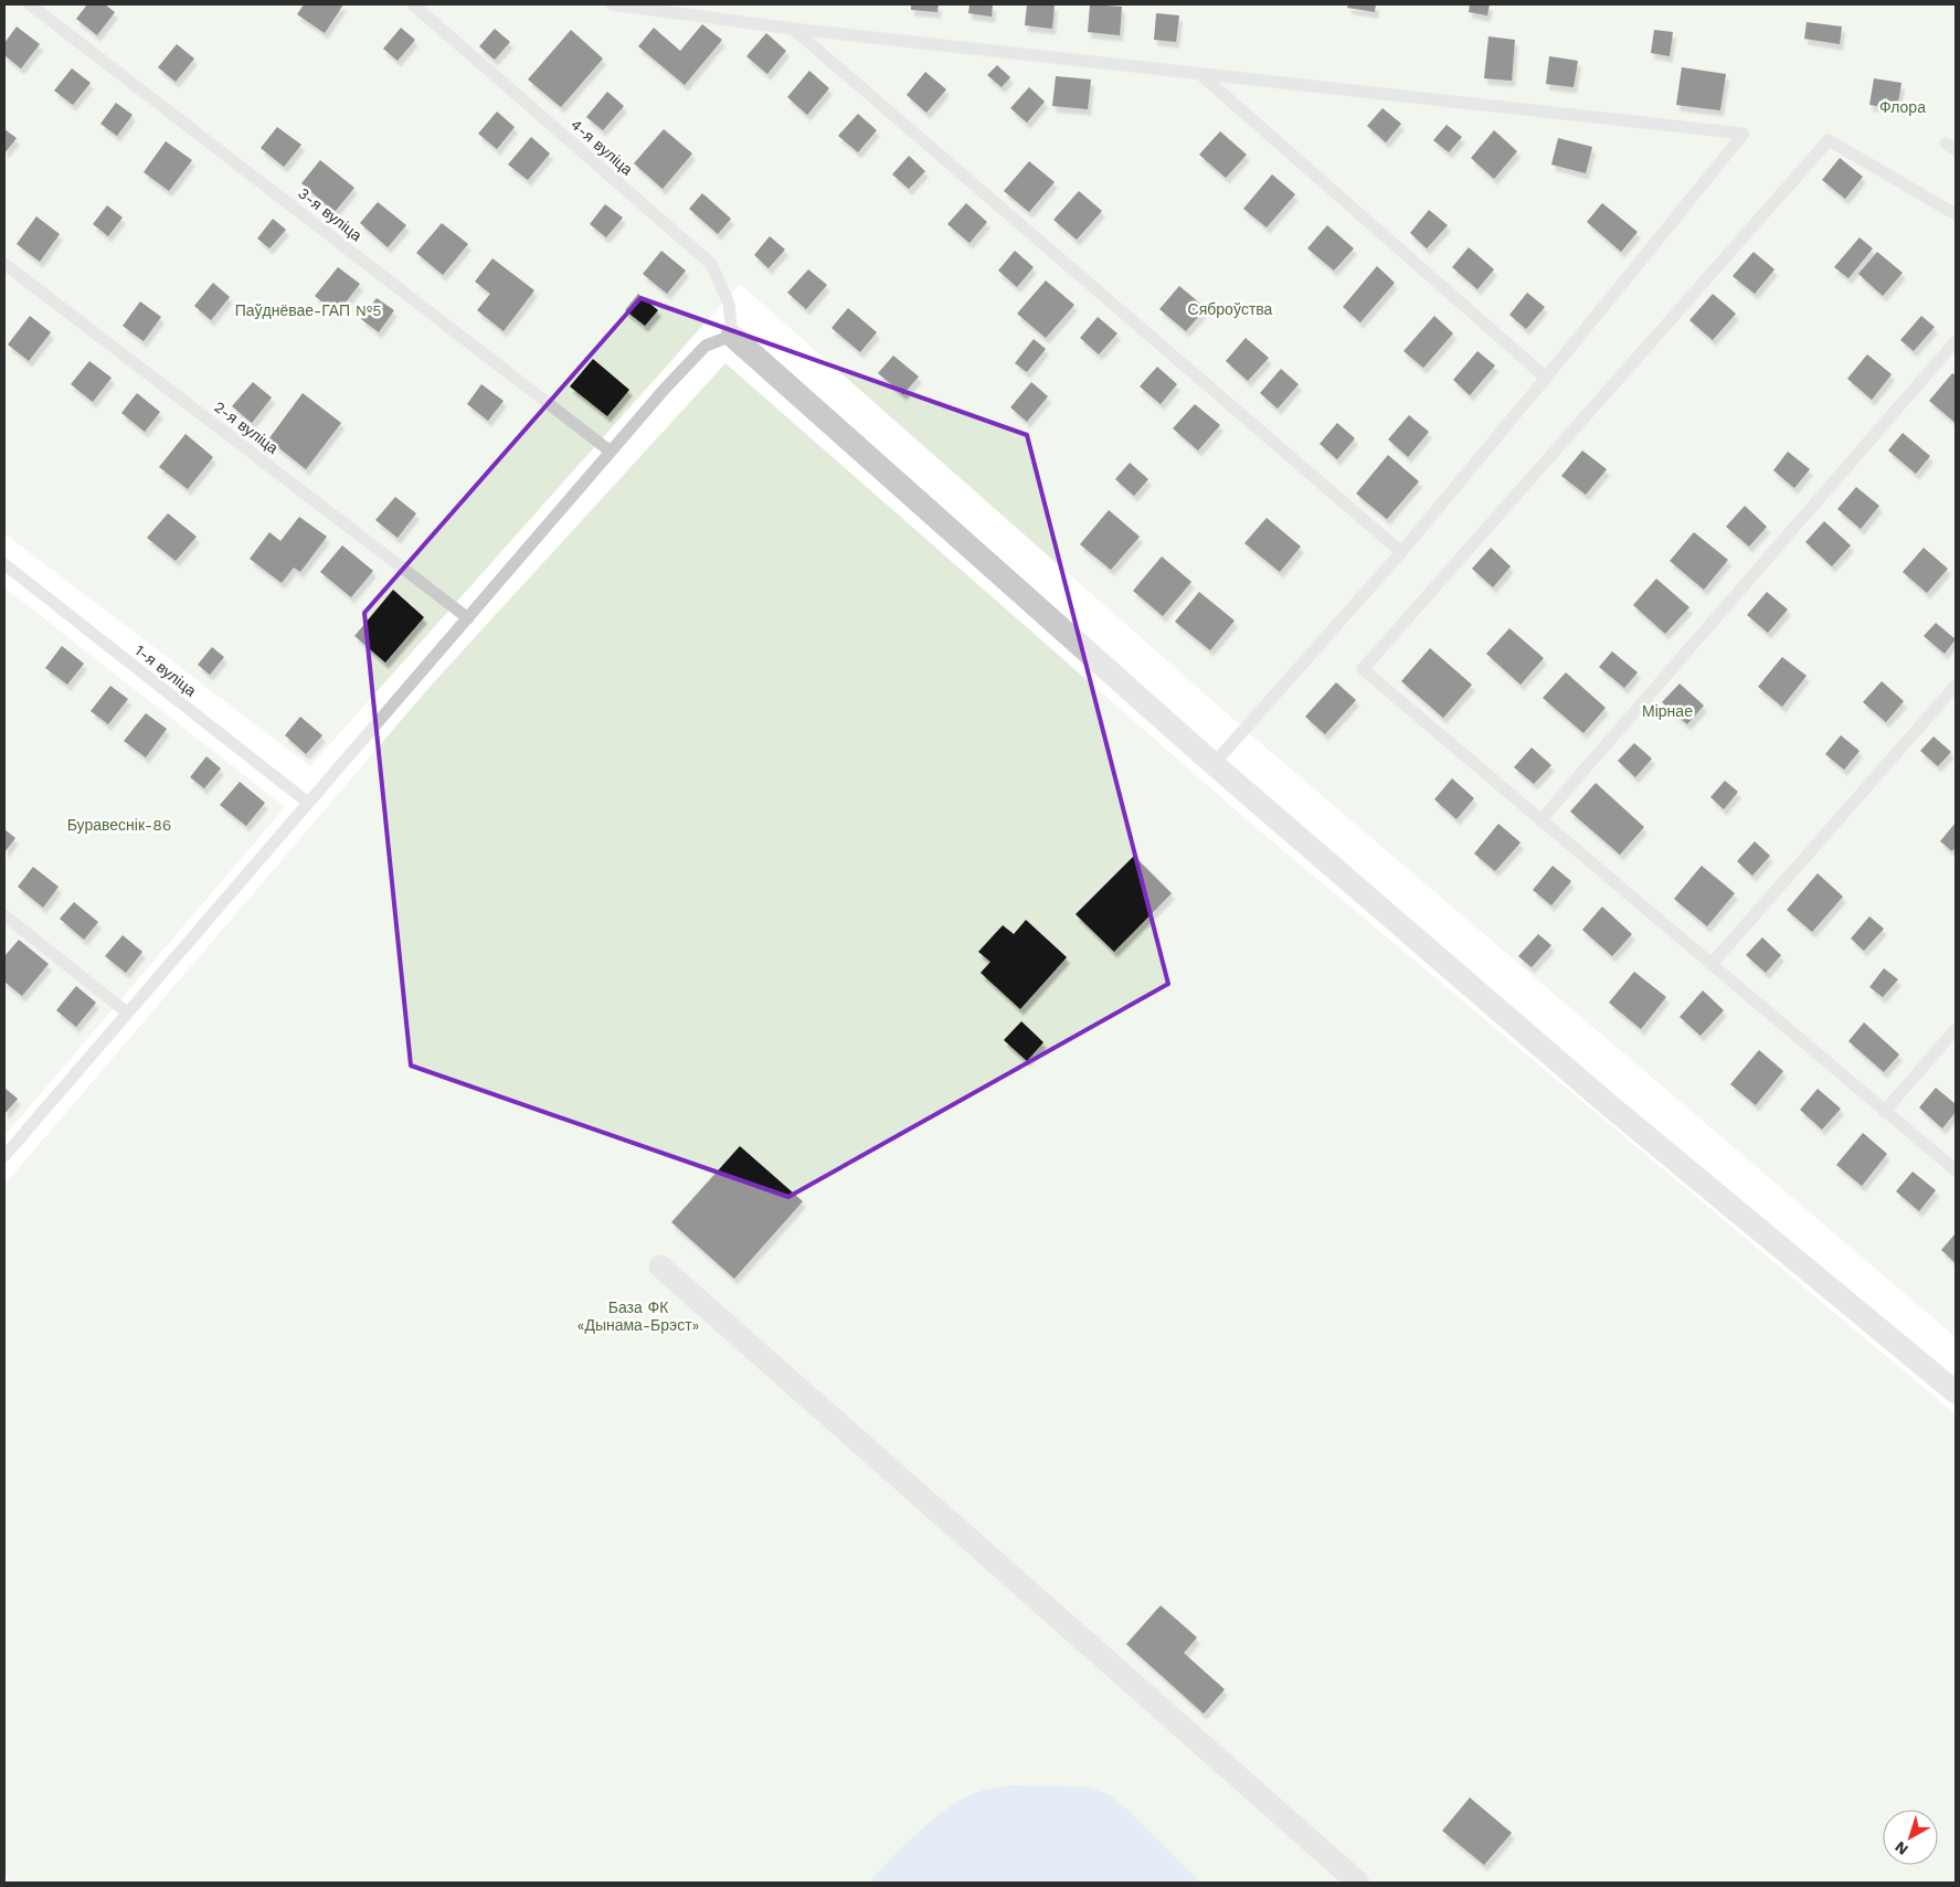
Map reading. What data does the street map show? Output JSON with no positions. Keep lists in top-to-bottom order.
{
  "streets": {
    "lane": [
      "4-я вуліца",
      "3-я вуліца",
      "2-я вуліца",
      "1-я вуліца"
    ]
  },
  "parks": [
    "Флора",
    "Сяброўства",
    "Паўднёвае-ГАП №5",
    "Мірнае",
    "Буравеснік-86",
    "База ФК «Дынама-Брэст»"
  ],
  "north": "bottom left"
}
